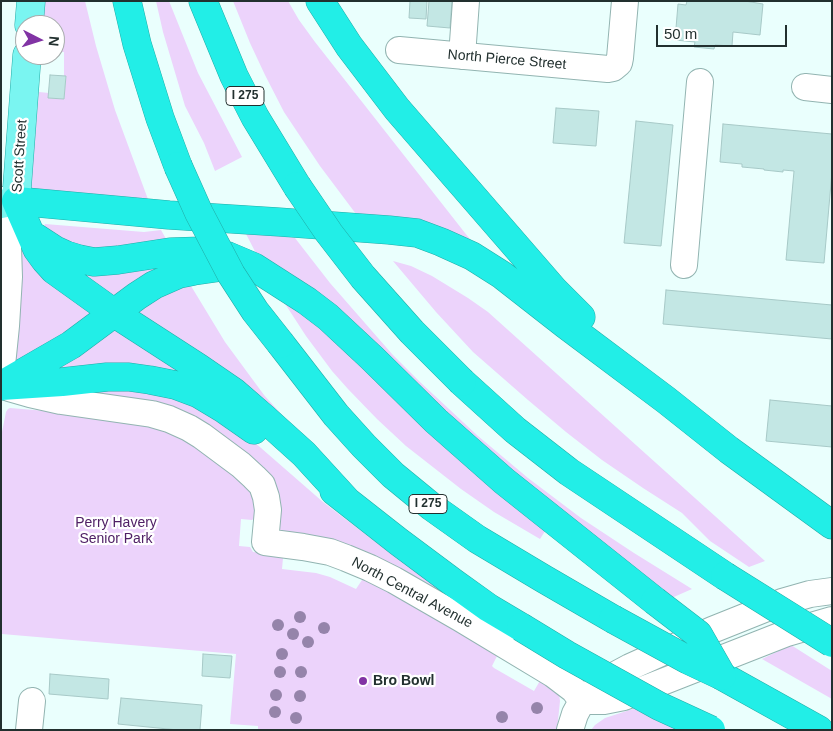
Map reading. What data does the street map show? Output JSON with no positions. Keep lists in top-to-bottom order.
{
  "streets": {
    "highway": ["I 275"],
    "main road": ["Scott Street"],
    "street": ["North Pierce Street", "North Central Avenue"]
  },
  "parks": ["Perry Havery Senior Park"],
  "places": ["Bro Bowl"],
  "scale_bar": "50 m",
  "north": "right"
}
